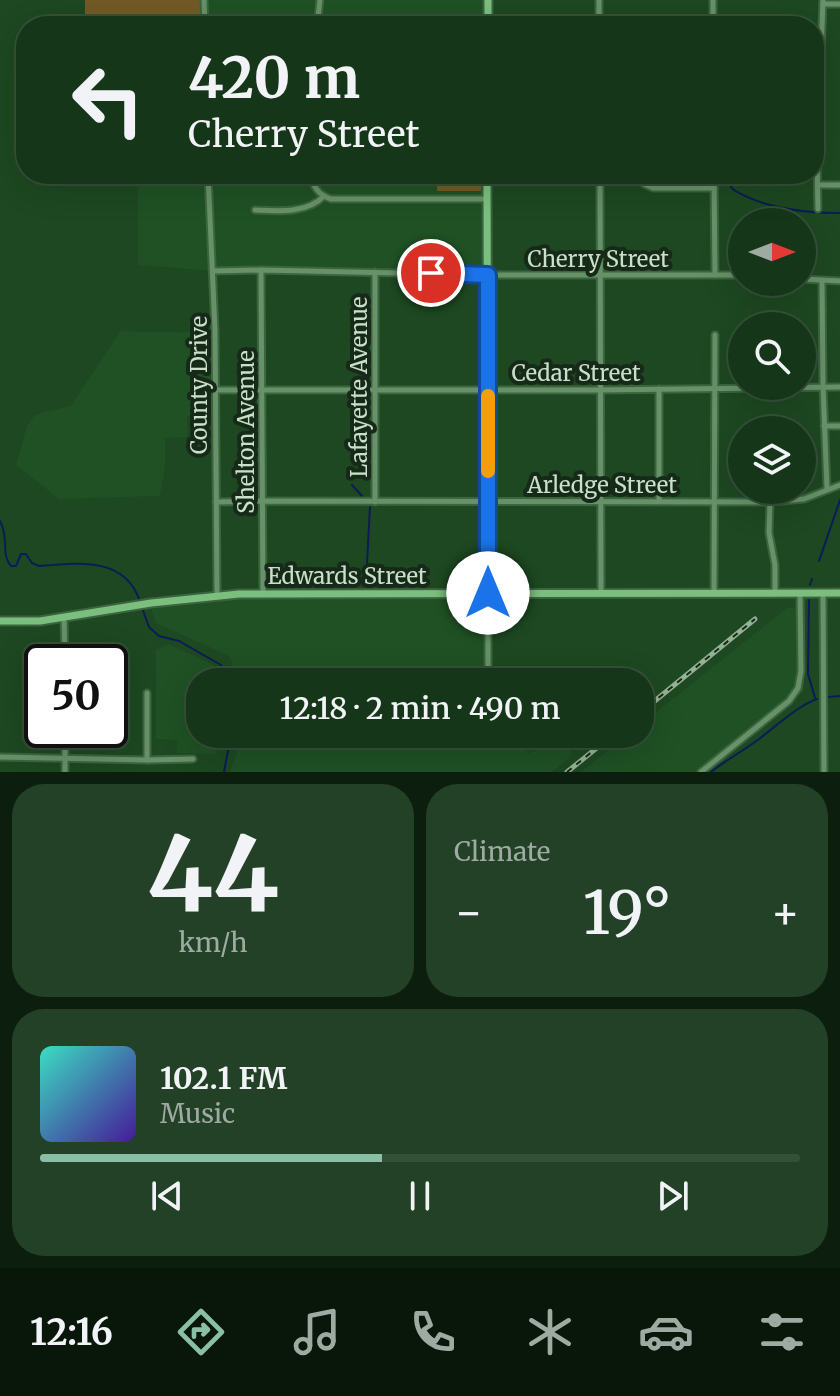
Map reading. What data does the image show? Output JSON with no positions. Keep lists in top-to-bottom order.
{
  "streets": {
    "main road": ["Edwards Street"],
    "street": [
      "Cherry Street",
      "Cedar Street",
      "County Drive",
      "Lafayette Avenue",
      "Shelton Avenue",
      "Arledge Street"
    ]
  },
  "crossings": [
    ["Cherry Street", "County Drive"],
    ["Cherry Street", "Lafayette Avenue"],
    ["Cherry Street", "Shelton Avenue"],
    ["Cedar Street", "County Drive"],
    ["Cedar Street", "Lafayette Avenue"],
    ["Cedar Street", "Shelton Avenue"],
    ["County Drive", "Arledge Street"],
    ["County Drive", "Edwards Street"],
    ["Lafayette Avenue", "Arledge Street"],
    ["Shelton Avenue", "Arledge Street"],
    ["Shelton Avenue", "Edwards Street"]
  ],
  "north": "right",
  "page": {
    "turn": ["420 m", "Cherry Street"],
    "limit": "50",
    "trip": "12:18 · 2 min · 490 m",
    "tile": [
      ["44", "km/h"],
      "Climate"
    ],
    "heat": ["−", "19°", "+"],
    "song": ["102.1 FM", "Music"],
    "tabs": "12:16"
  }
}
